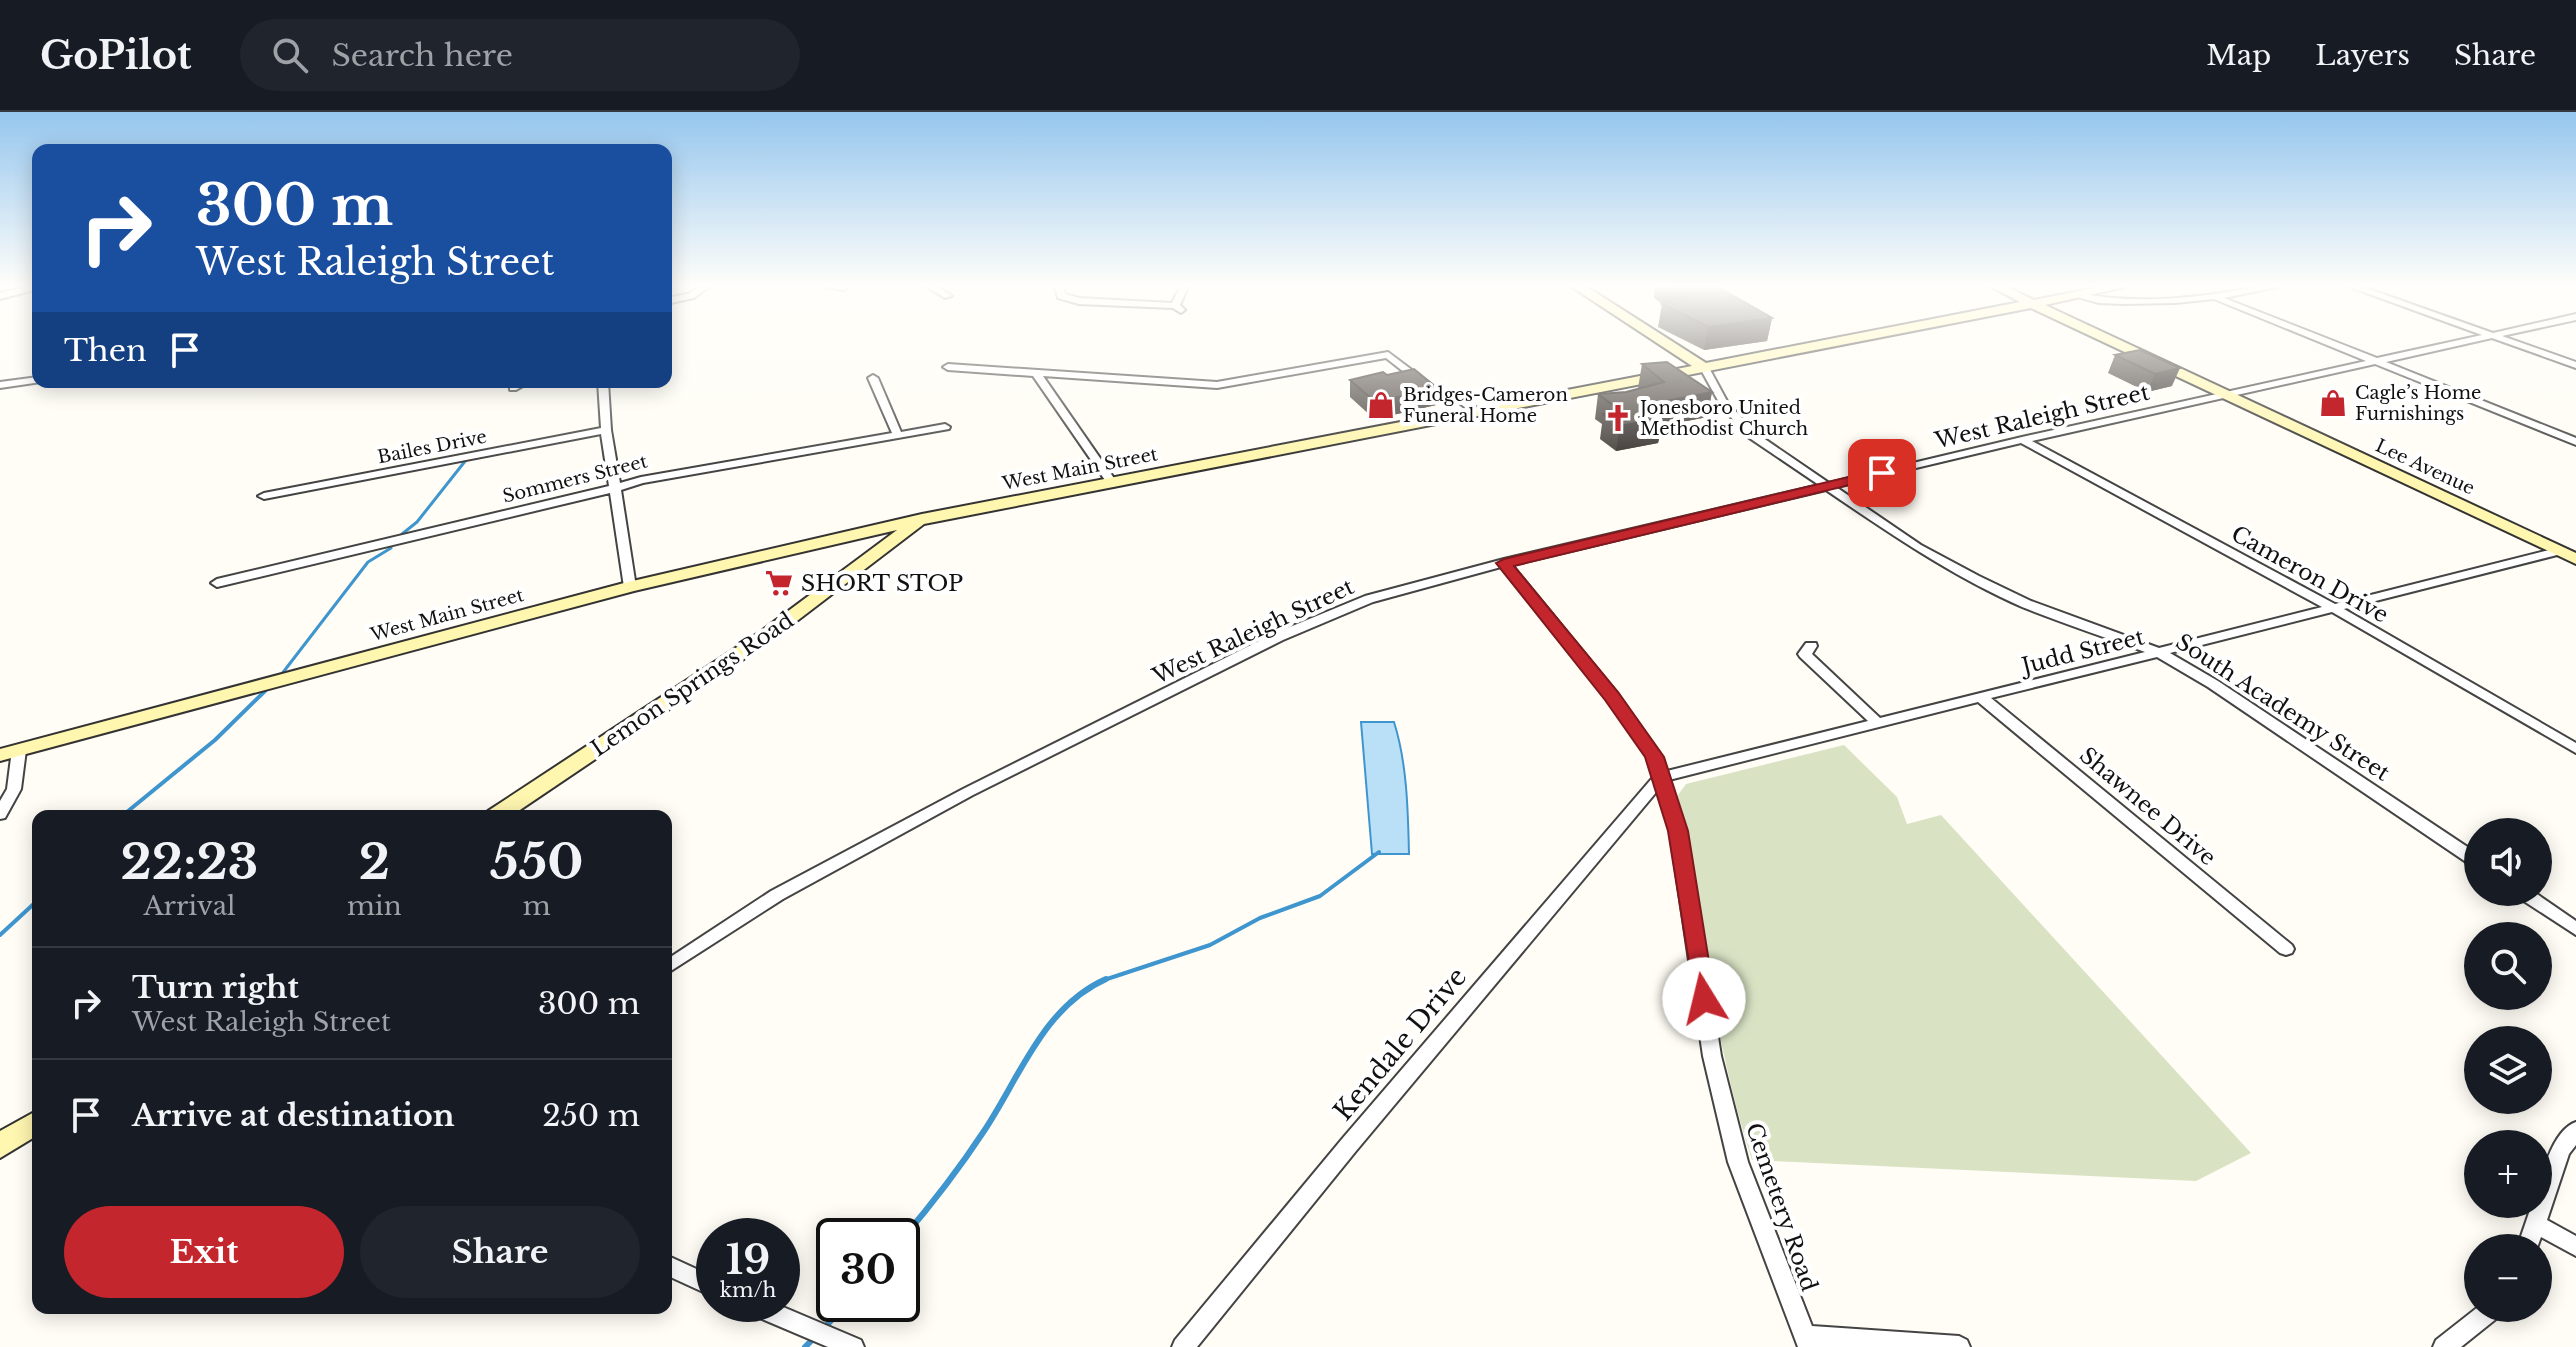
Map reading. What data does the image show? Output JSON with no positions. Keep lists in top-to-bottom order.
{
  "streets": {
    "main road": ["Lee Avenue", "West Main Street", "Lemon Springs Road"],
    "street": [
      "West Raleigh Street",
      "Bailes Drive",
      "Sommers Street",
      "Cameron Drive",
      "Judd Street",
      "South Academy Street",
      "Shawnee Drive",
      "Kendale Drive",
      "Cemetery Road"
    ]
  },
  "crossings": [
    ["West Raleigh Street", "Lee Avenue"],
    ["West Raleigh Street", "Cameron Drive"],
    ["West Raleigh Street", "South Academy Street"],
    ["West Raleigh Street", "Cemetery Road"],
    ["Lee Avenue", "Judd Street"],
    ["West Main Street", "Lemon Springs Road"],
    ["West Main Street", "South Academy Street"],
    ["Cameron Drive", "Judd Street"],
    ["Judd Street", "South Academy Street"],
    ["Judd Street", "Shawnee Drive"],
    ["Judd Street", "Kendale Drive"],
    ["Judd Street", "Cemetery Road"],
    ["Kendale Drive", "Cemetery Road"]
  ],
  "places": {
    "shop": ["Cagle’s Home Furnishings", "Bridges-Cameron Funeral Home"],
    "church": ["Jonesboro United Methodist Church"],
    "supermarket": ["SHORT STOP"]
  },
  "page": {
    "header": "GoPilot",
    "search": "Search here",
    "nav": ["Map", "Layers", "Share"],
    "turn": ["300 m", "West Raleigh Street"],
    "then": "Then",
    "eta": [
      "22:23",
      "Arrival",
      "2",
      "min",
      "550",
      "m"
    ],
    "map_buttons": ["+", "−"],
    "list": [
      {
        "name": "Turn right",
        "note": "West Raleigh Street",
        "value": "300 m"
      },
      {
        "name": "Arrive at destination",
        "value": "250 m"
      }
    ],
    "buttons": ["Exit", "Share"],
    "speed": "19 km/h",
    "limit": "30"
  }
}
